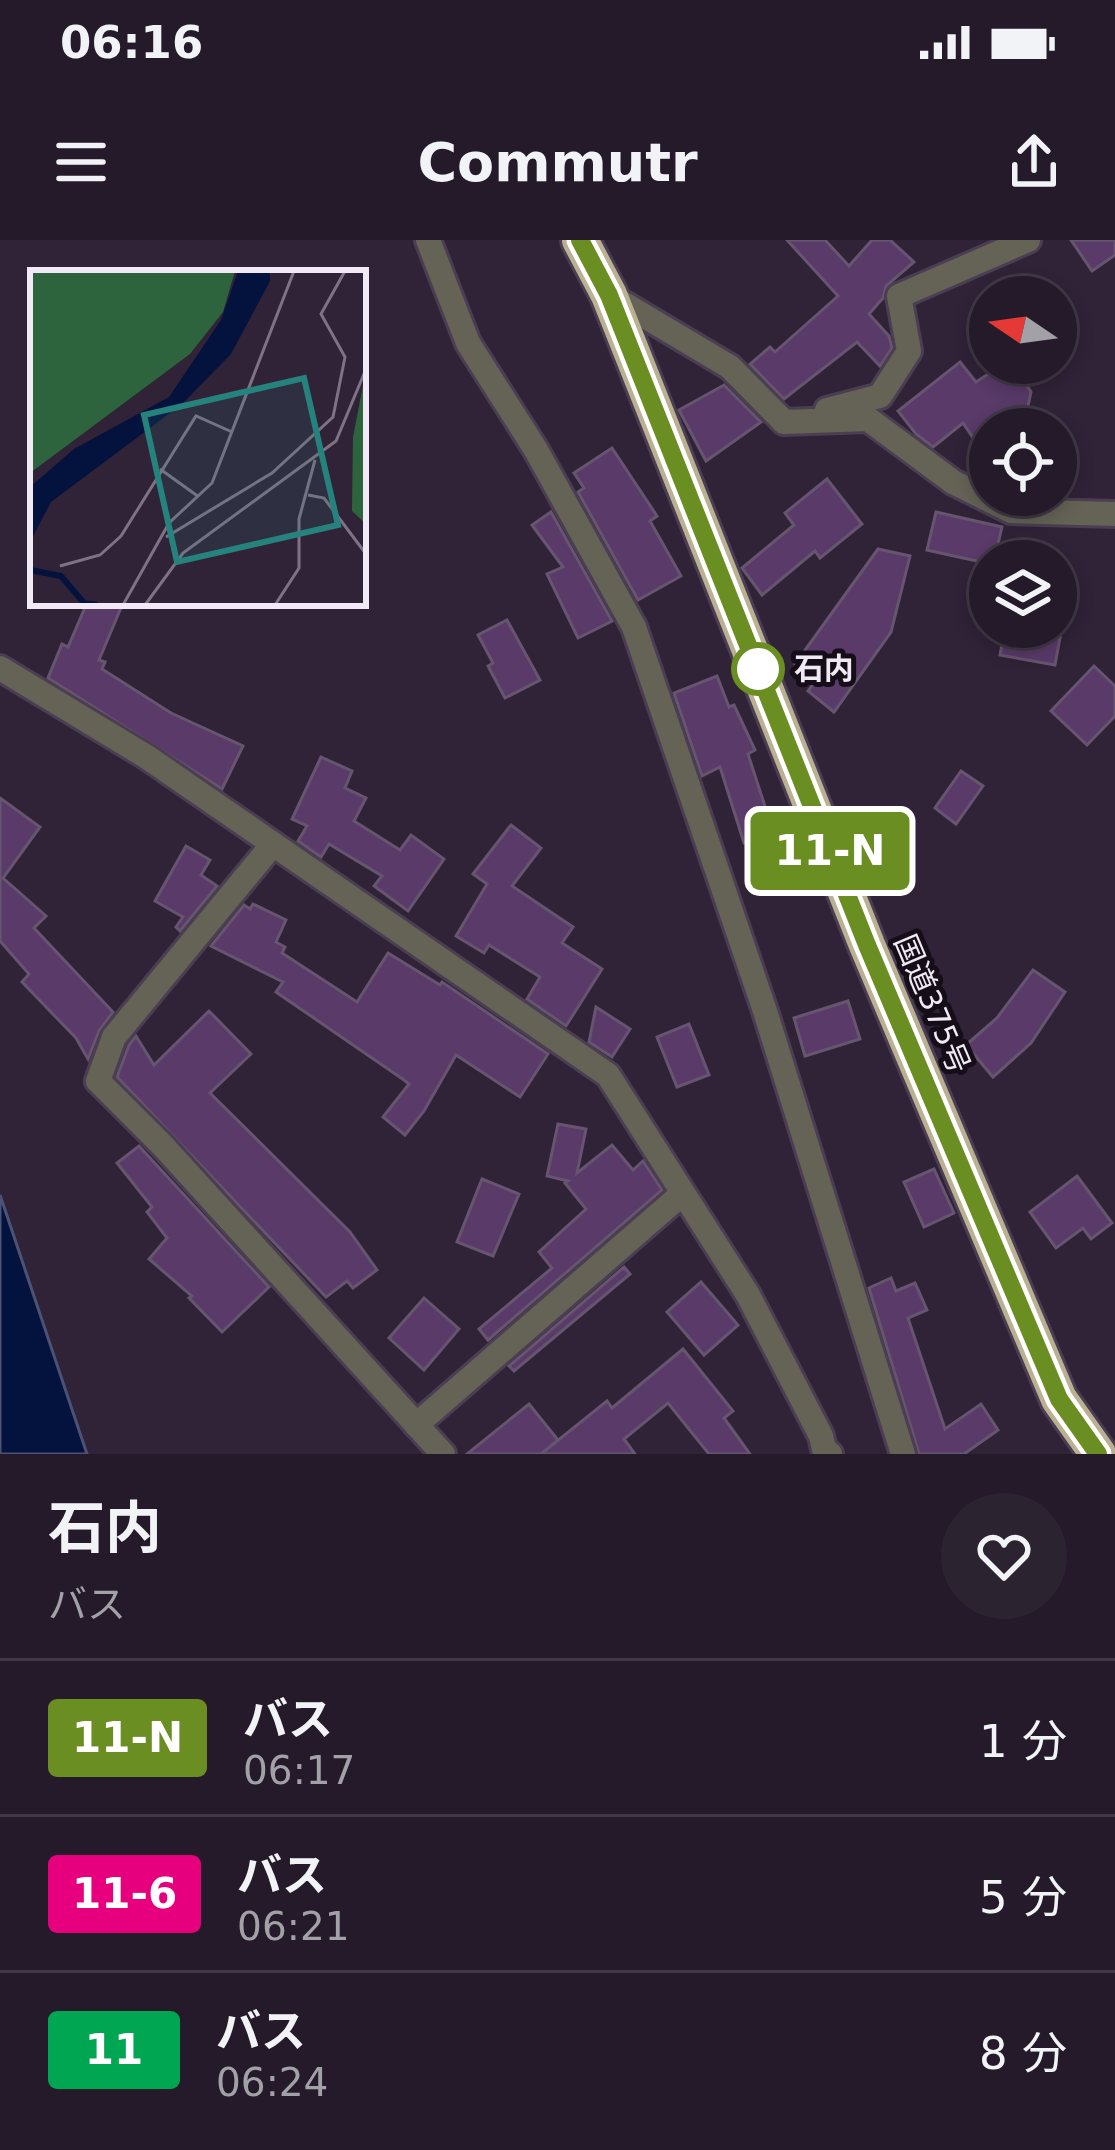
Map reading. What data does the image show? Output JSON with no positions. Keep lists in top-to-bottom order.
{
  "streets": {
    "highway": ["国道375号"]
  },
  "places": ["石内"],
  "lines": ["bus line 11-N"],
  "north": "left",
  "page": {
    "status": "06:16",
    "header": "Commutr",
    "on_map": "11-N",
    "heading": ["石内", "バス"],
    "list": [
      {
        "mark": "11-N",
        "name": "バス",
        "note": "06:17",
        "value": "1 分"
      },
      {
        "mark": "11-6",
        "name": "バス",
        "note": "06:21",
        "value": "5 分"
      },
      {
        "mark": "11",
        "name": "バス",
        "note": "06:24",
        "value": "8 分"
      }
    ]
  }
}
